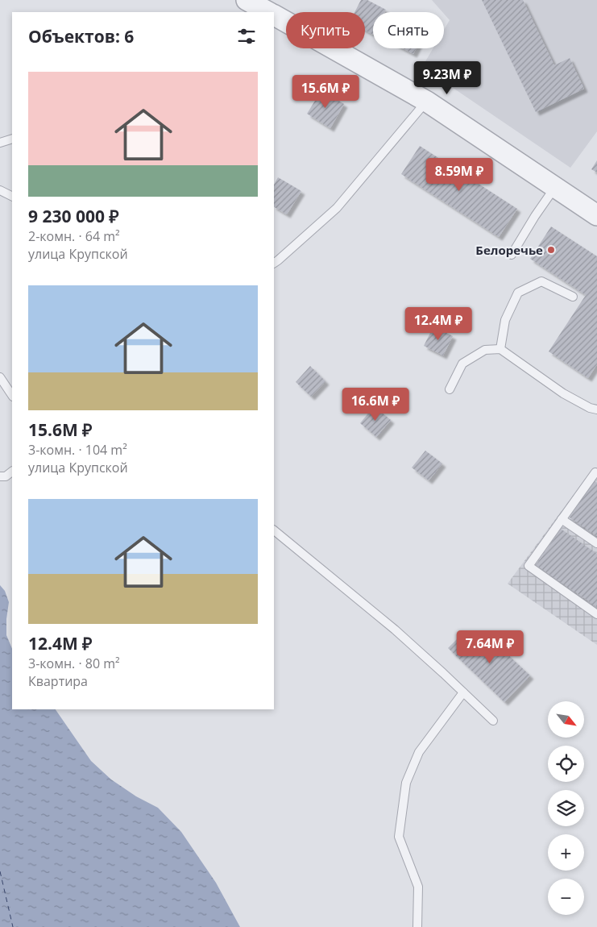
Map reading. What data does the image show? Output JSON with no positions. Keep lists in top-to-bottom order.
{
  "places": ["Белоречье"],
  "north": "bottom right",
  "page": {
    "chip": ["Купить", "Снять"],
    "heading": "Объектов: 6",
    "list": [
      {
        "name": "9 230 000 ₽",
        "note": "2-комн. · 64 m² · улица Крупской"
      },
      {
        "name": "15.6M ₽",
        "note": "3-комн. · 104 m² · улица Крупской"
      },
      {
        "name": "12.4M ₽",
        "note": "3-комн. · 80 m² · Квартира"
      }
    ],
    "price": [
      "9.23M ₽",
      "15.6M ₽",
      "8.59M ₽",
      "12.4M ₽",
      "16.6M ₽",
      "7.64M ₽"
    ],
    "map_buttons": ["+", "−"]
  }
}
